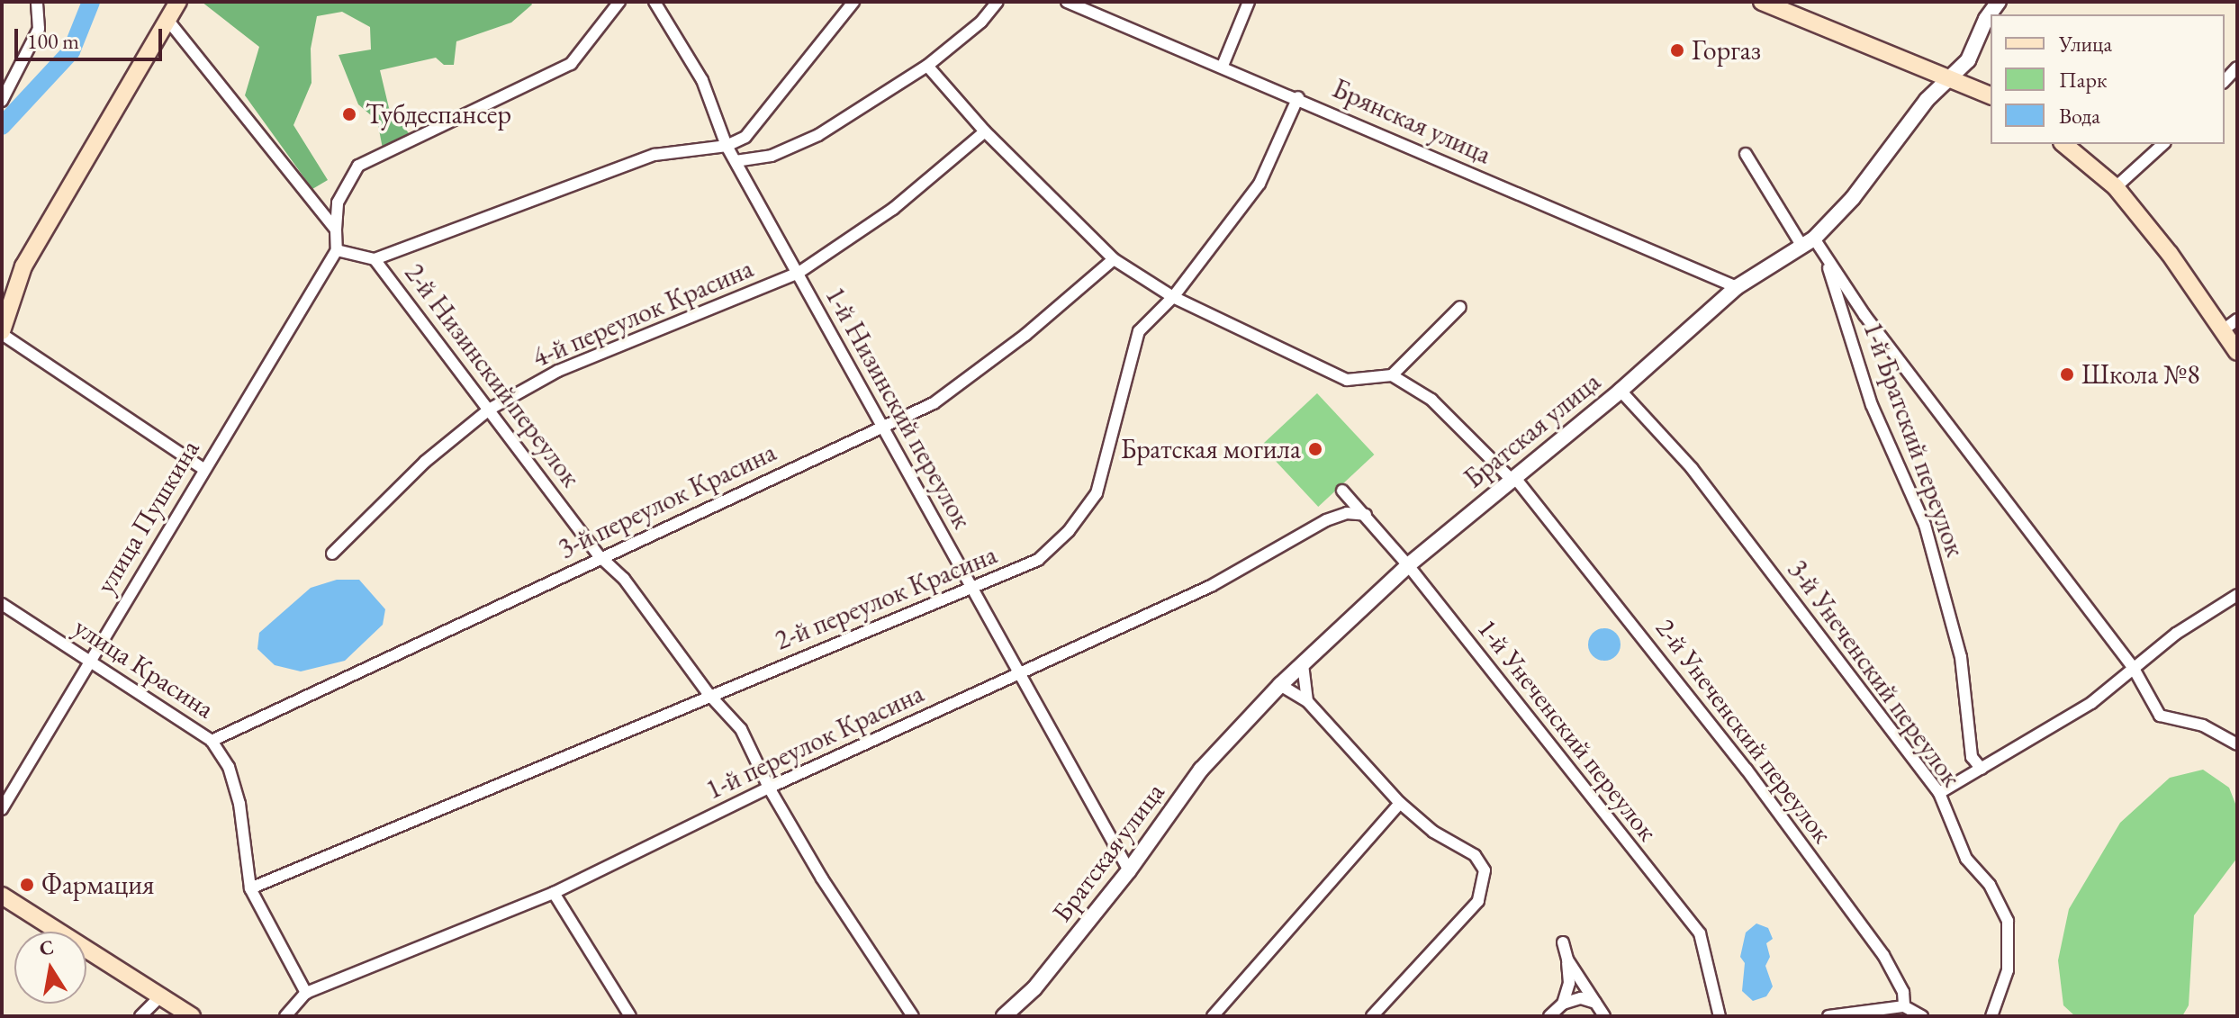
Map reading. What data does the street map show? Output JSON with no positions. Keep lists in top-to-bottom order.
{
  "streets": {
    "street": [
      "Брянская улица",
      "4-й переулок Красина",
      "2-й Низинский переулок",
      "1-й Низинский переулок",
      "Братская улица",
      "1-й Братский переулок",
      "3-й переулок Красина",
      "улица Пушкина",
      "2-й переулок Красина",
      "улица Красина",
      "3-й Унеченский переулок",
      "1-й Унеченский переулок",
      "2-й Унеченский переулок",
      "1-й переулок Красина"
    ]
  },
  "crossings": [
    ["Брянская улица", "Братская улица"],
    ["Брянская улица", "2-й переулок Красина"],
    ["4-й переулок Красина", "2-й Низинский переулок"],
    ["4-й переулок Красина", "1-й Низинский переулок"],
    ["2-й Низинский переулок", "3-й переулок Красина"],
    ["2-й Низинский переулок", "2-й переулок Красина"],
    ["2-й Низинский переулок", "1-й переулок Красина"],
    ["1-й Низинский переулок", "Братская улица"],
    ["1-й Низинский переулок", "3-й переулок Красина"],
    ["1-й Низинский переулок", "2-й переулок Красина"],
    ["1-й Низинский переулок", "1-й переулок Красина"],
    ["Братская улица", "1-й Братский переулок"],
    ["Братская улица", "3-й Унеченский переулок"],
    ["Братская улица", "1-й Унеченский переулок"],
    ["Братская улица", "2-й Унеченский переулок"],
    ["3-й переулок Красина", "улица Красина"],
    ["улица Пушкина", "улица Красина"],
    ["2-й переулок Красина", "улица Красина"],
    ["улица Красина", "1-й переулок Красина"],
    ["1-й Унеченский переулок", "1-й переулок Красина"]
  ],
  "places": [
    "Горгаз",
    "Тубдеспансер",
    "Школа №8",
    "Братская могила",
    "Фармация"
  ],
  "legend": ["Улица", "Парк", "Вода"],
  "scale_bar": "100 m",
  "north": "top"
}
